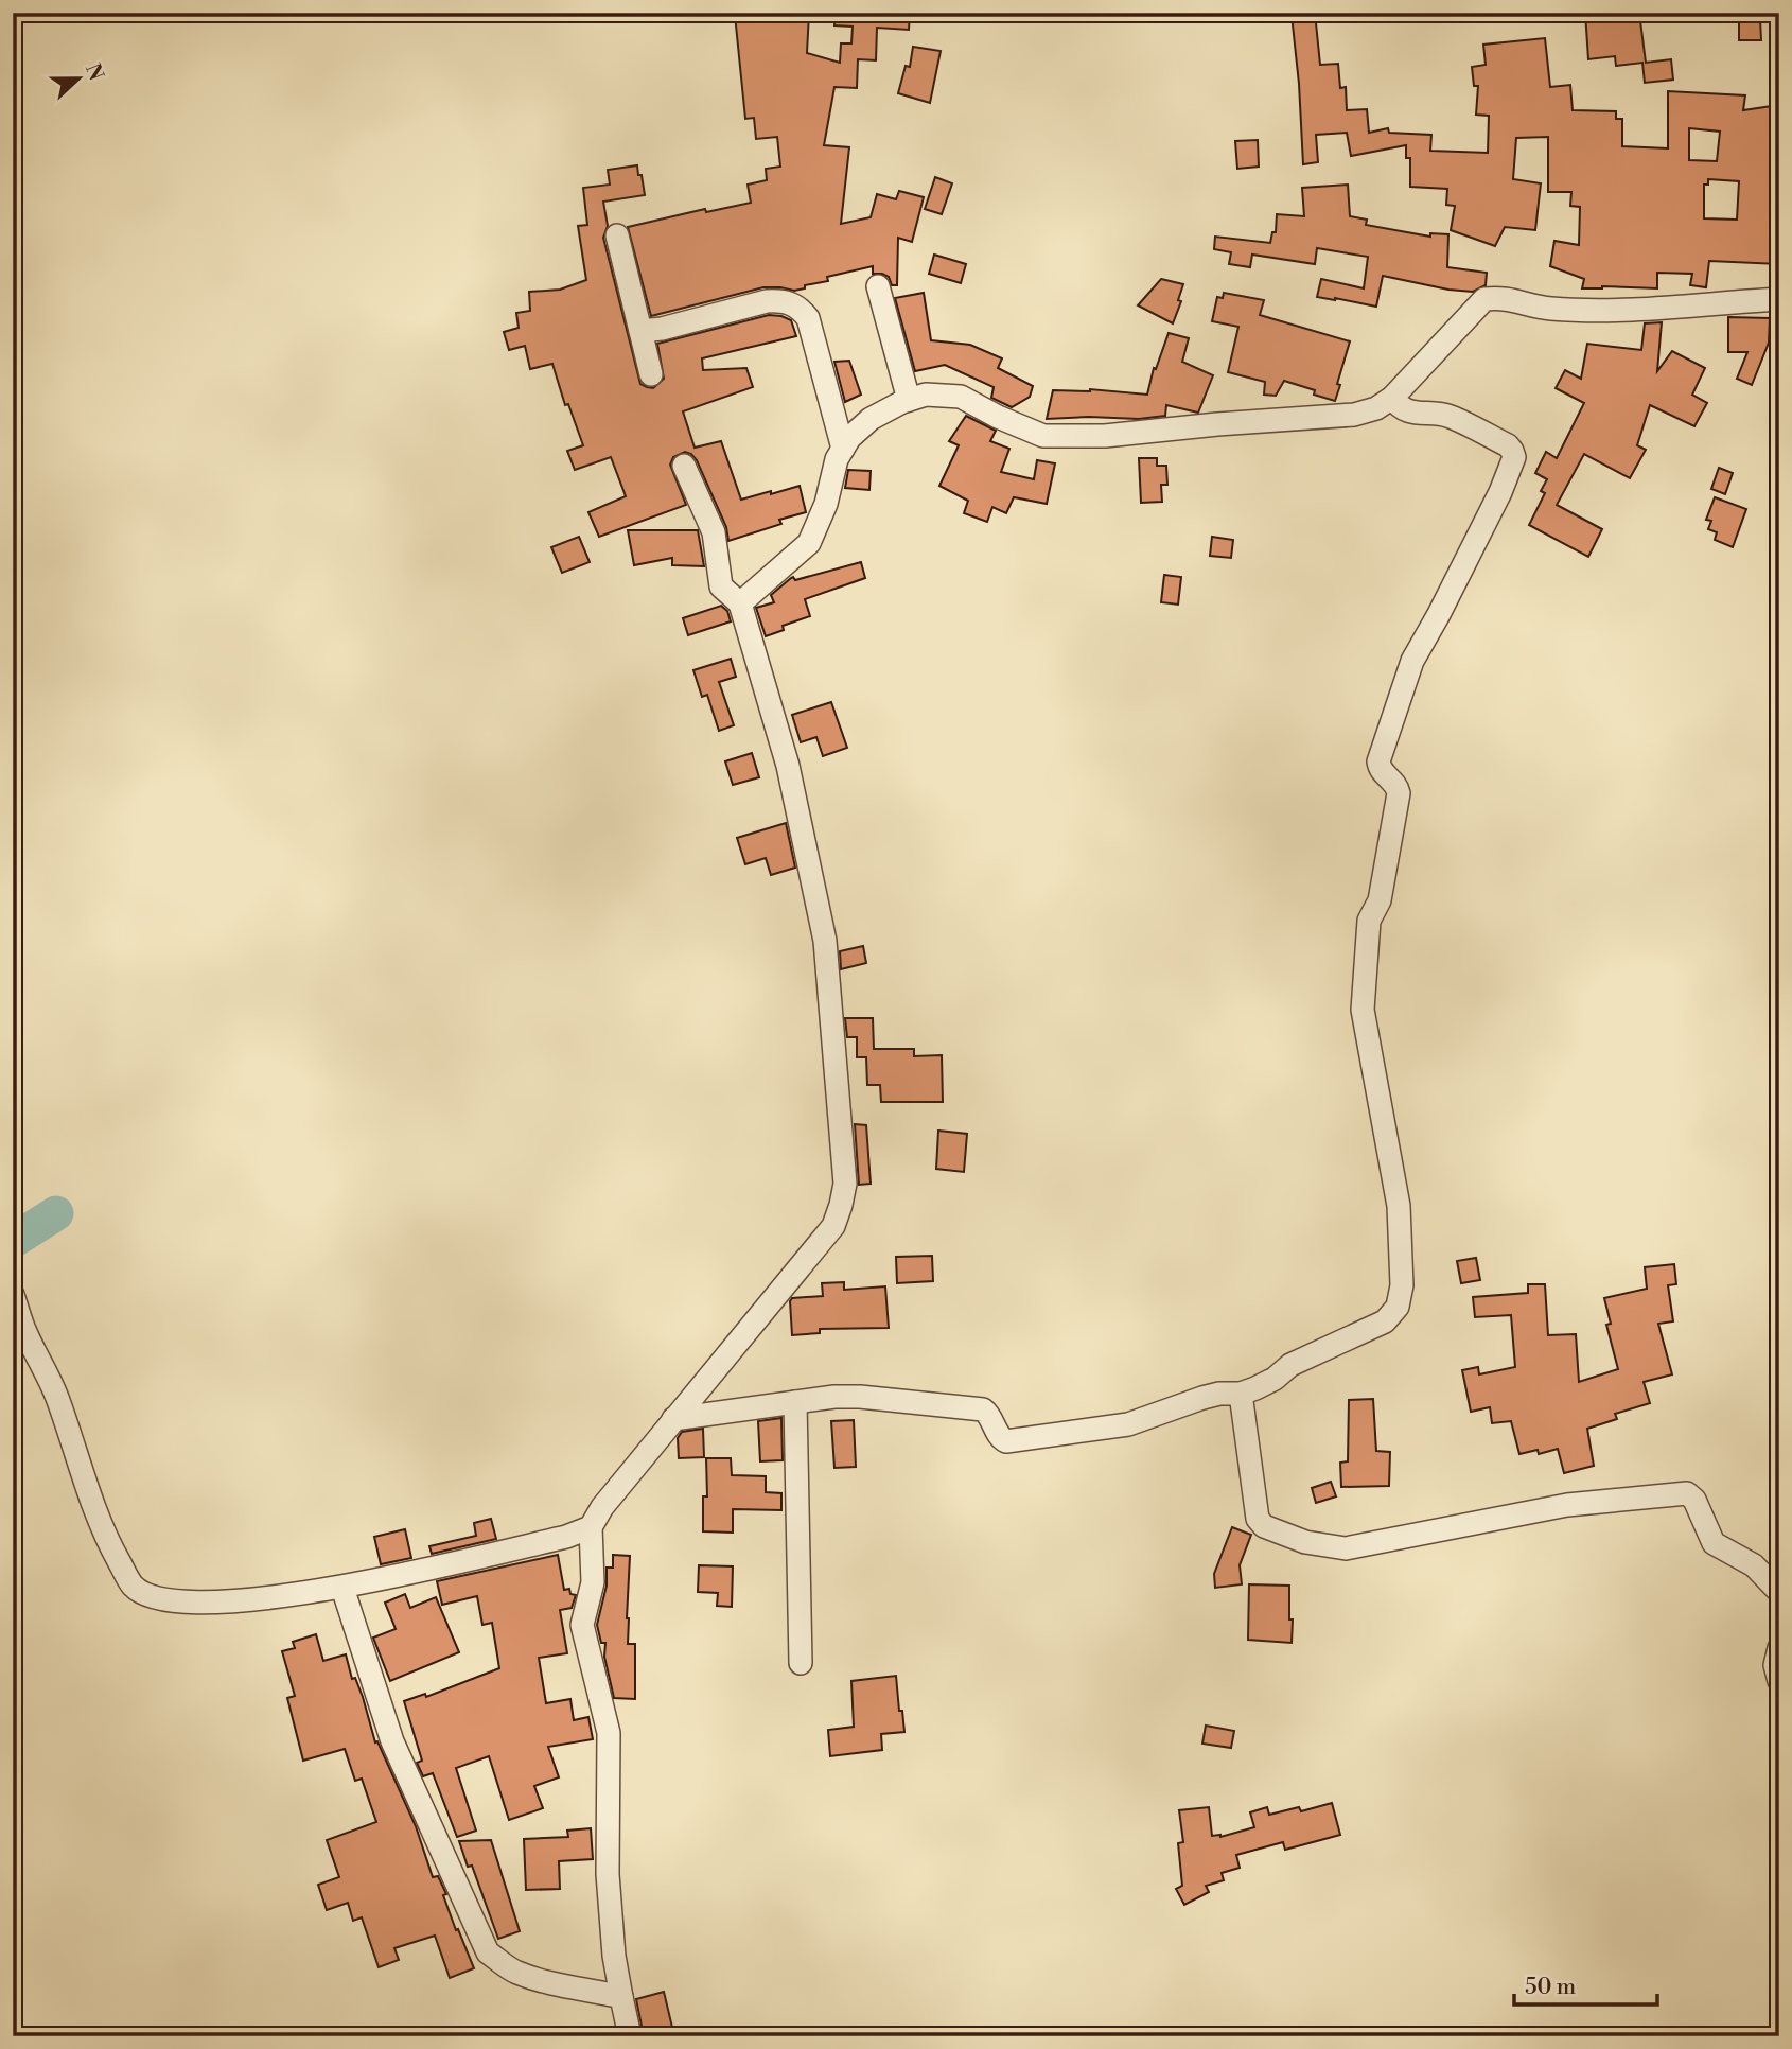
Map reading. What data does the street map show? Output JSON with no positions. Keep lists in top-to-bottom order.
{
  "scale_bar": "50 m",
  "north": "right"
}
